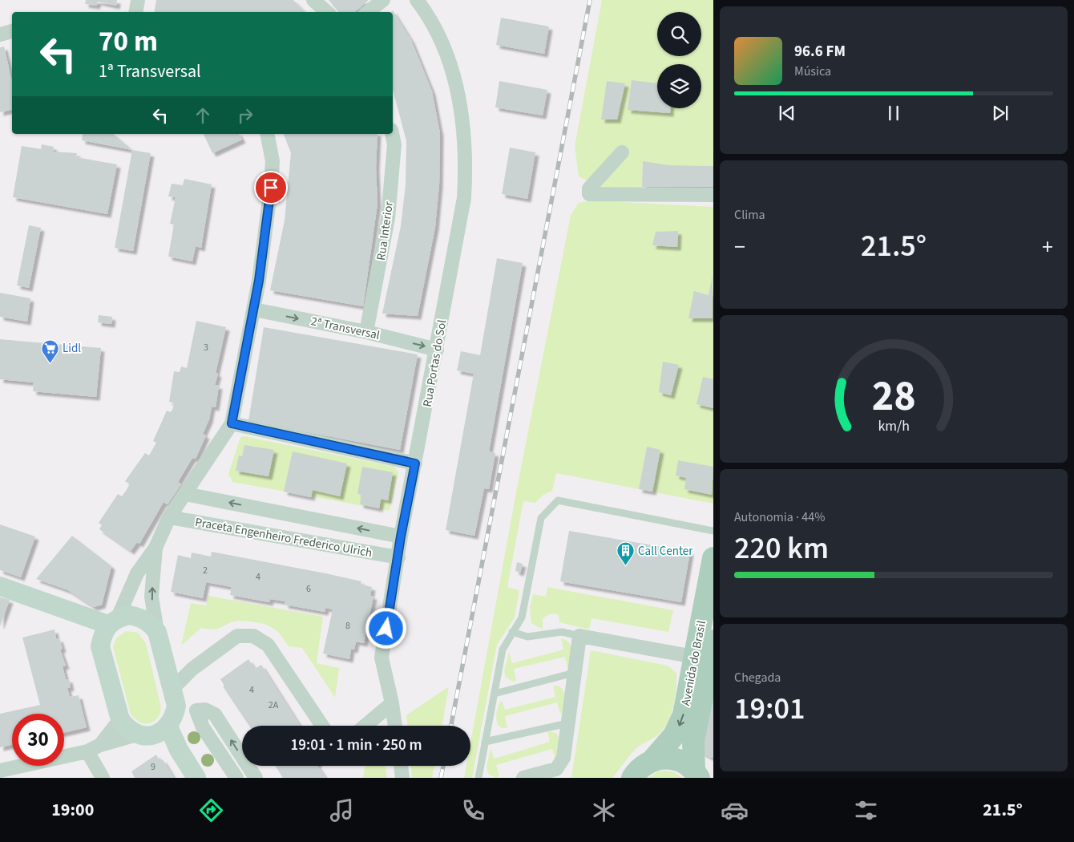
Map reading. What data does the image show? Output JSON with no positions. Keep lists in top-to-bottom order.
{
  "streets": {
    "main road": ["Avenida do Brasil"],
    "street": [
      "Rua Interior",
      "2ª Transversal",
      "Rua Portas do Sol",
      "Praceta Engenheiro Frederico Ulrich"
    ]
  },
  "crossings": [
    ["Rua Interior", "2ª Transversal"],
    ["2ª Transversal", "Rua Portas do Sol"],
    ["Rua Portas do Sol", "Praceta Engenheiro Frederico Ulrich"]
  ],
  "places": {
    "supermarket": ["Lidl"],
    "building": ["Call Center"]
  },
  "house_numbers": [
    "3",
    "2",
    "4",
    "6",
    "8",
    "4",
    "2A",
    "9"
  ],
  "page": {
    "turn": ["70 m", "1ª Transversal"],
    "song": ["96.6 FM", "Música"],
    "tile": [
      "Clima",
      ["Autonomia · 44%", "220 km"],
      ["Chegada", "19:01"]
    ],
    "heat": ["−", "21.5°", "+"],
    "limit": "30",
    "trip": "19:01 · 1 min · 250 m",
    "tabs": ["19:00", "21.5°"],
    "gauge": ["28", "km/h"]
  }
}
